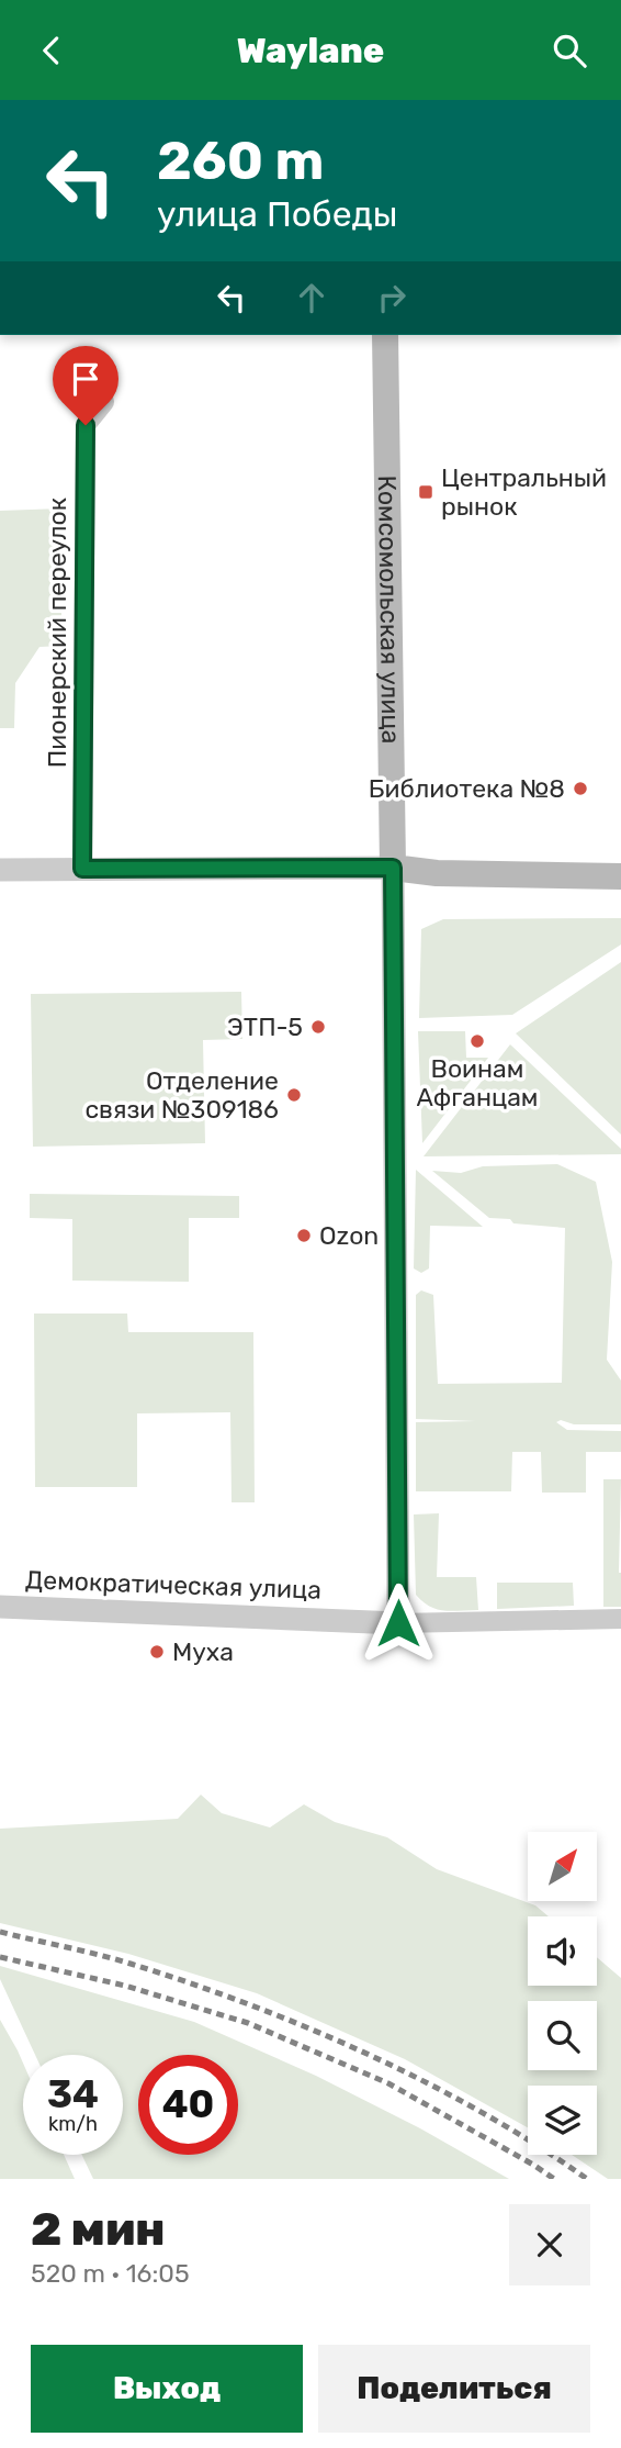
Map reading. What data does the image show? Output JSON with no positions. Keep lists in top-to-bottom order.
{
  "streets": {
    "main road": ["Комсомольская улица"],
    "street": ["Пионерский переулок", "Демократическая улица"]
  },
  "crossings": [
    ["Комсомольская улица", "Демократическая улица"]
  ],
  "places": {
    "transit": ["Центральный рынок"],
    "other": [
      "Библиотека №8",
      "ЭТП-5",
      "Воинам Афганцам",
      "Отделение связи №309186",
      "Ozon",
      "Муха"
    ]
  },
  "north": "top right",
  "page": {
    "header": "Waylane",
    "turn": ["260 m", "улица Победы"],
    "speed": "34 km/h",
    "limit": "40",
    "heading": ["2 мин", "520 m · 16:05"],
    "buttons": ["Выход", "Поделиться"]
  }
}
